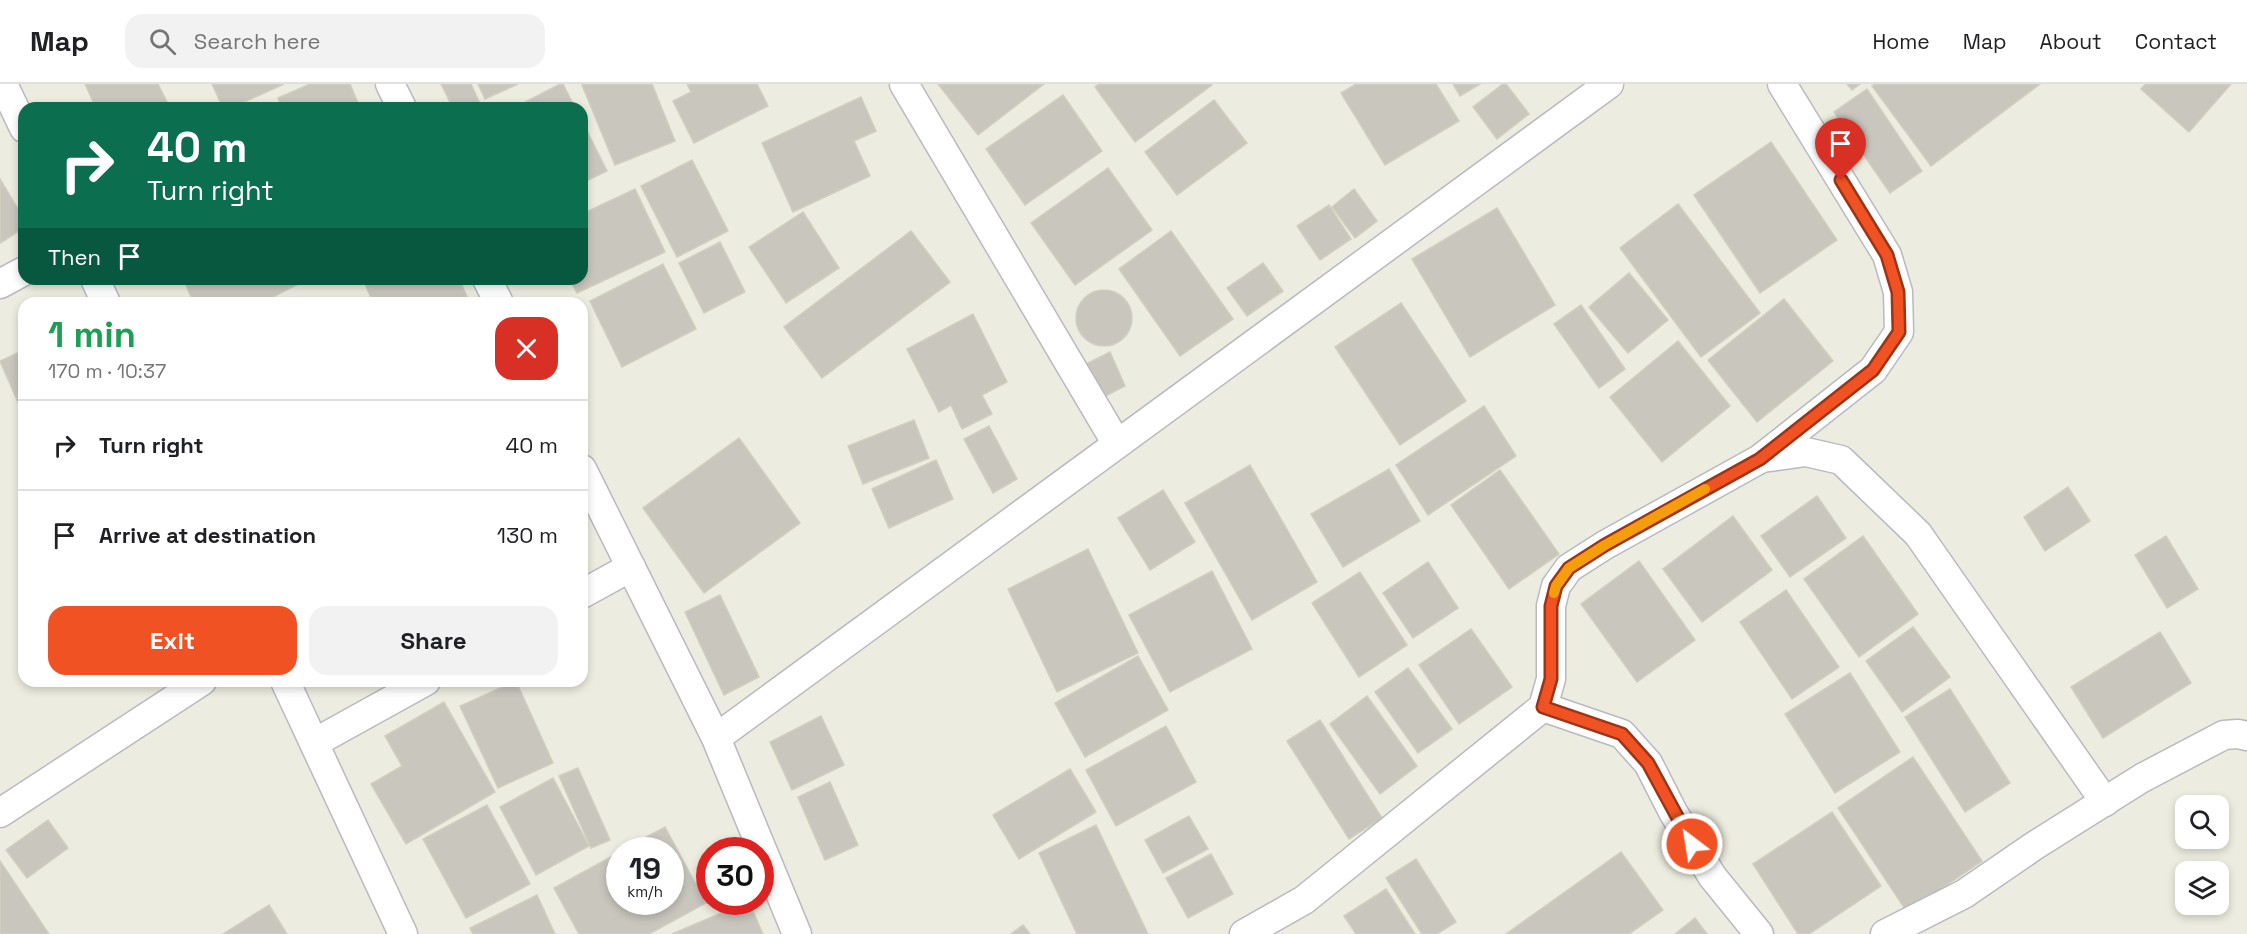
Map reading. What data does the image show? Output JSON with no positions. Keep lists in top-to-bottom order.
{
  "page": {
    "header": "Map",
    "search": "Search here",
    "nav": [
      "Home",
      "Map",
      "About",
      "Contact"
    ],
    "turn": ["40 m", "Turn right"],
    "then": "Then",
    "heading": ["1 min", "170 m · 10:37"],
    "list": [
      {
        "name": "Turn right",
        "value": "40 m"
      },
      {
        "name": "Arrive at destination",
        "value": "130 m"
      }
    ],
    "buttons": ["Exit", "Share"],
    "speed": "19 km/h",
    "limit": "30"
  }
}
